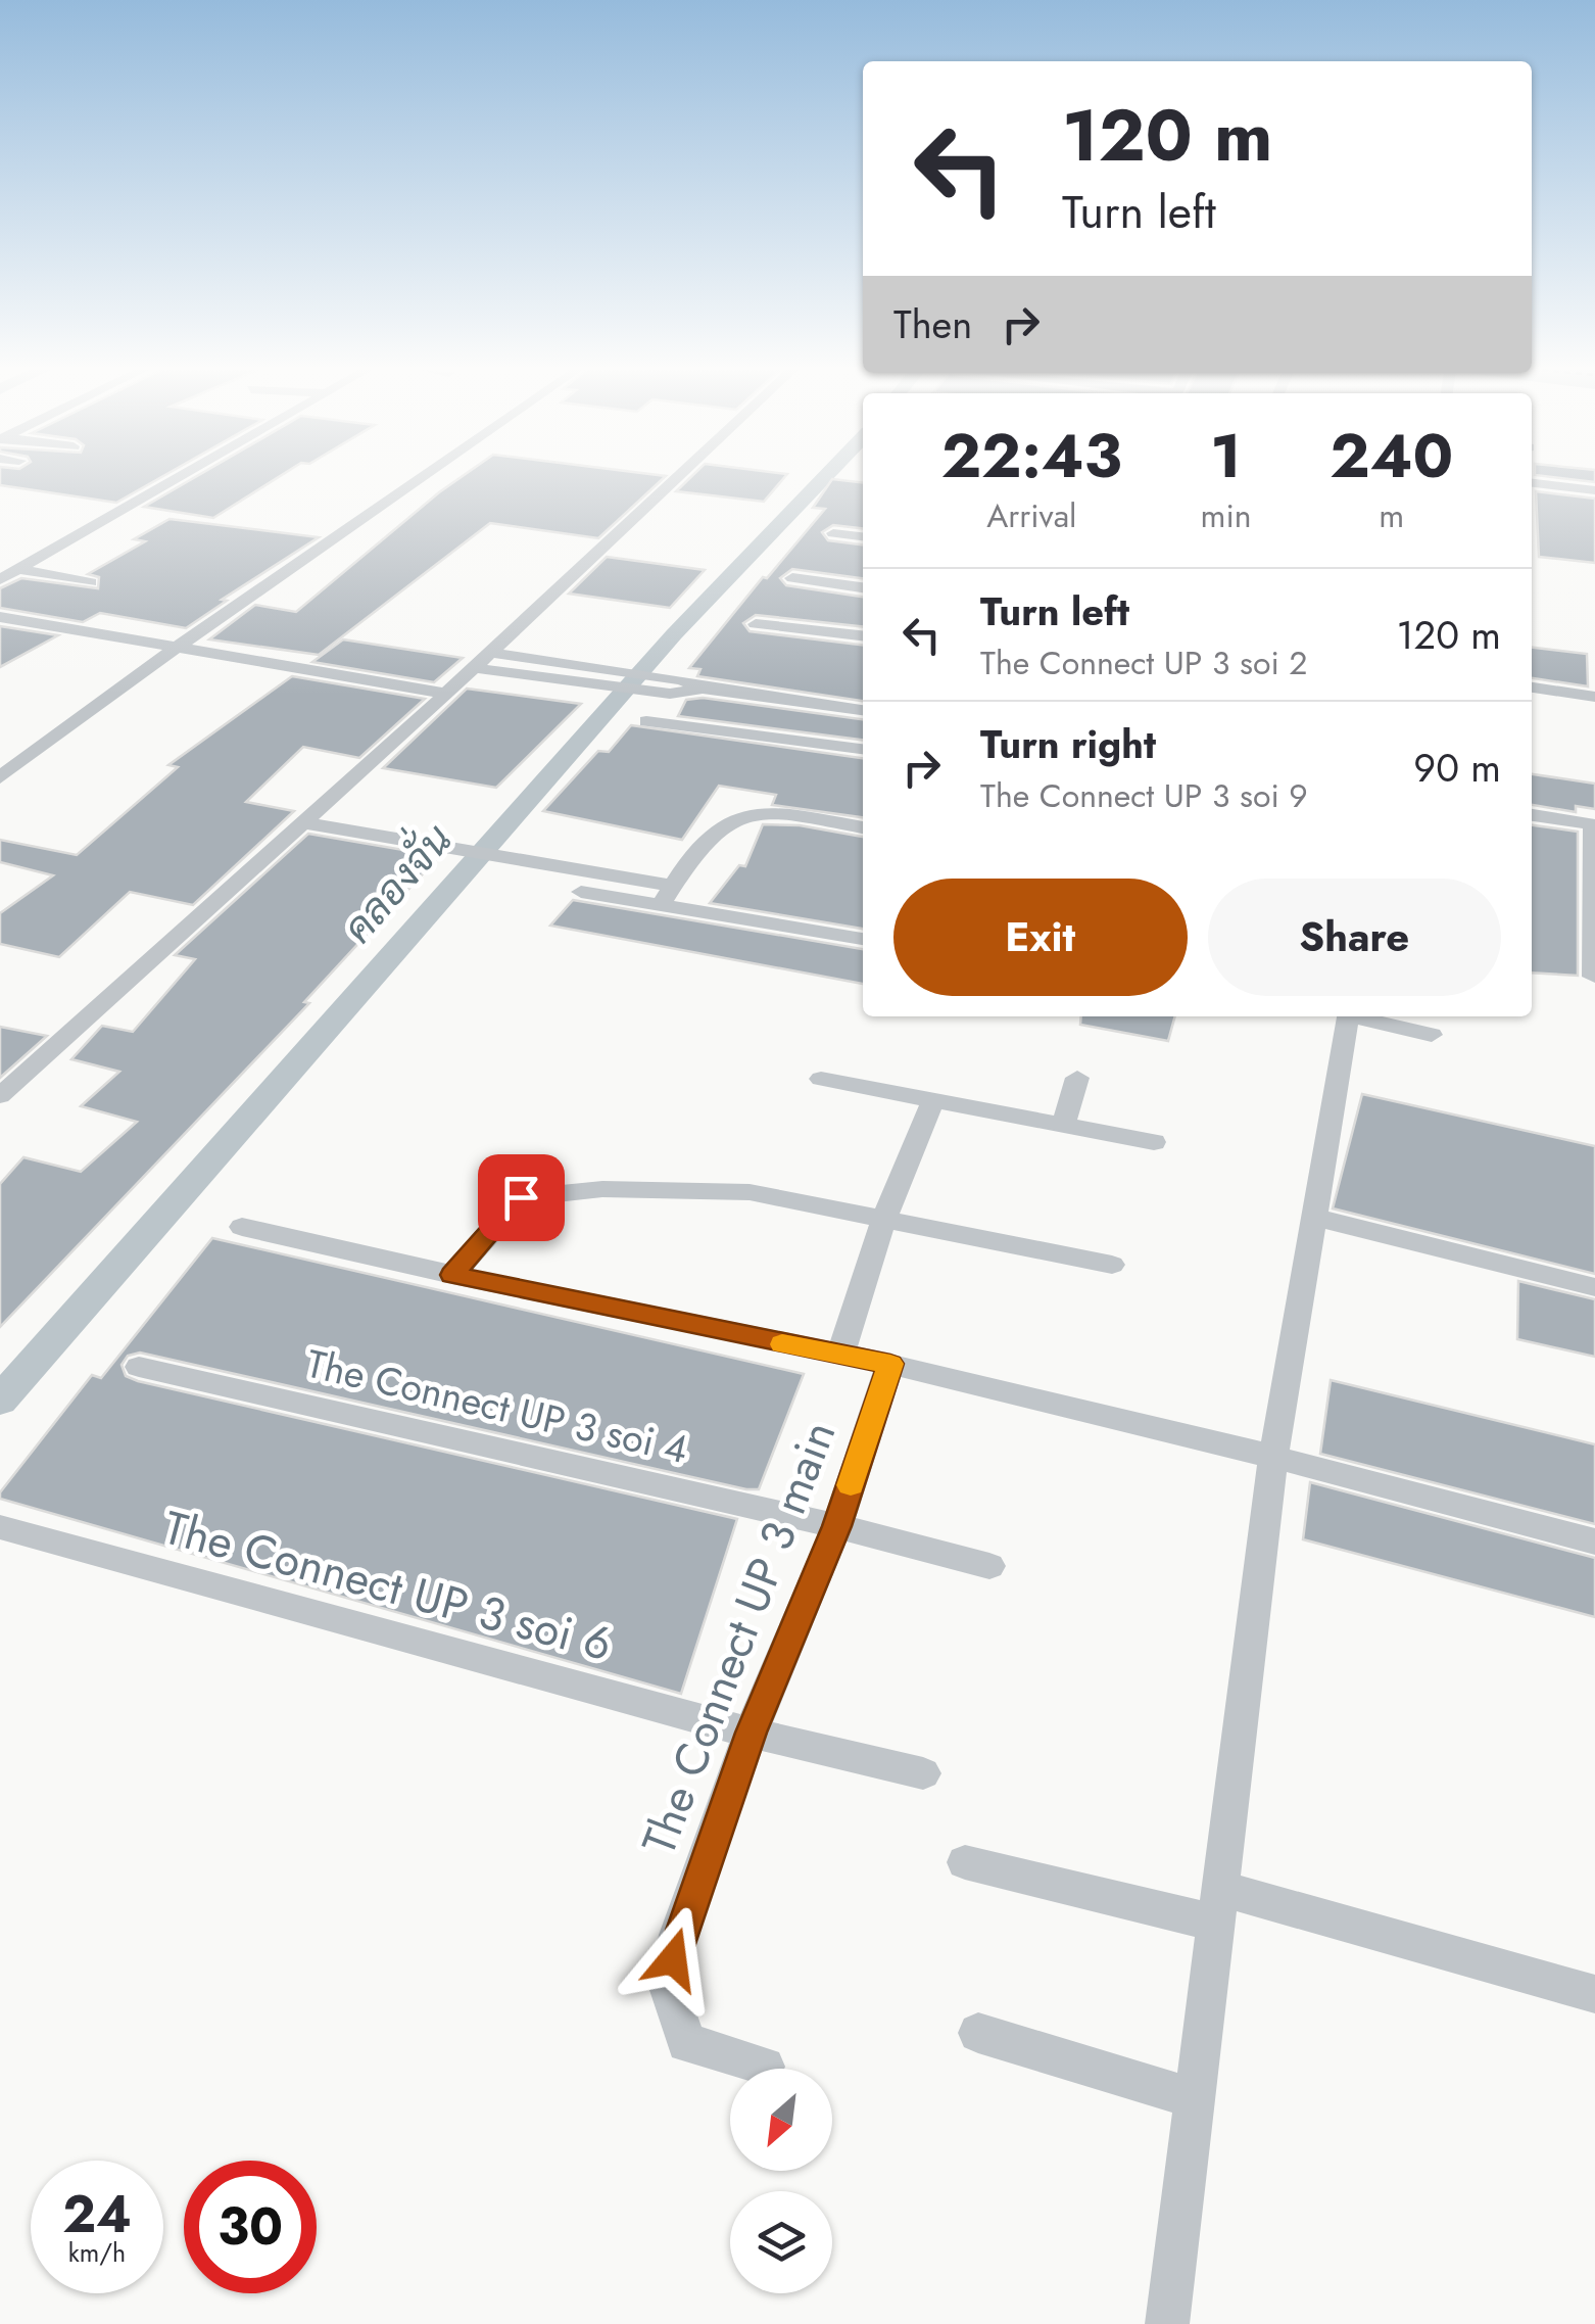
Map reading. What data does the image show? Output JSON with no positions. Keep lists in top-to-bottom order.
{
  "streets": {
    "street": ["The Connect UP 3 soi 4", "The Connect UP 3 soi 6", "The Connect UP 3 main"]
  },
  "crossings": [
    ["The Connect UP 3 soi 4", "The Connect UP 3 main"],
    ["The Connect UP 3 soi 6", "The Connect UP 3 main"]
  ],
  "water": ["คลองจั่น"],
  "north": "bottom left",
  "page": {
    "turn": ["120 m", "Turn left"],
    "then": "Then",
    "eta": [
      "22:43",
      "Arrival",
      "1",
      "min",
      "240",
      "m"
    ],
    "list": [
      {
        "name": "Turn left",
        "note": "The Connect UP 3 soi 2",
        "value": "120 m"
      },
      {
        "name": "Turn right",
        "note": "The Connect UP 3 soi 9",
        "value": "90 m"
      }
    ],
    "buttons": ["Exit", "Share"],
    "speed": "24 km/h",
    "limit": "30"
  }
}
